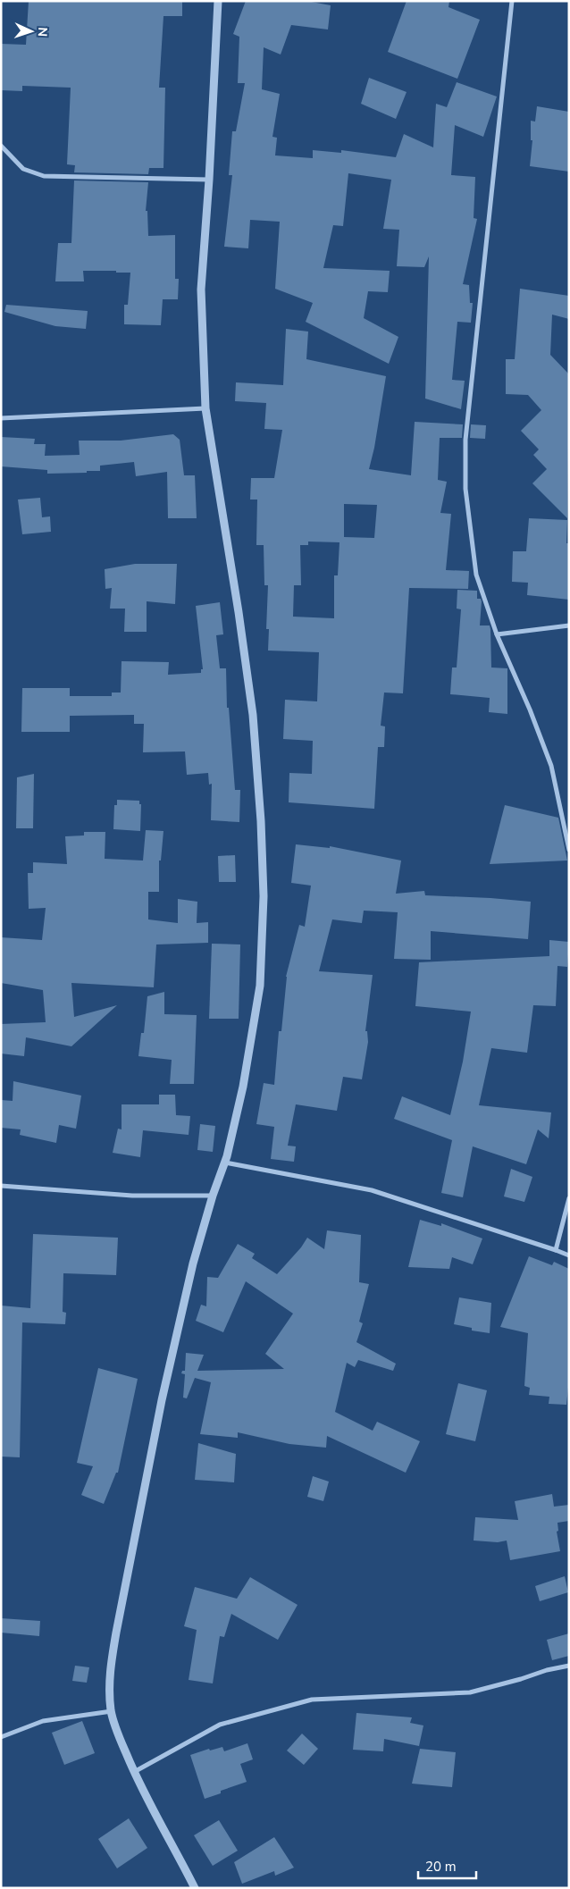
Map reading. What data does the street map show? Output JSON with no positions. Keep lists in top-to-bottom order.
{
  "scale_bar": "20 m",
  "north": "right"
}
